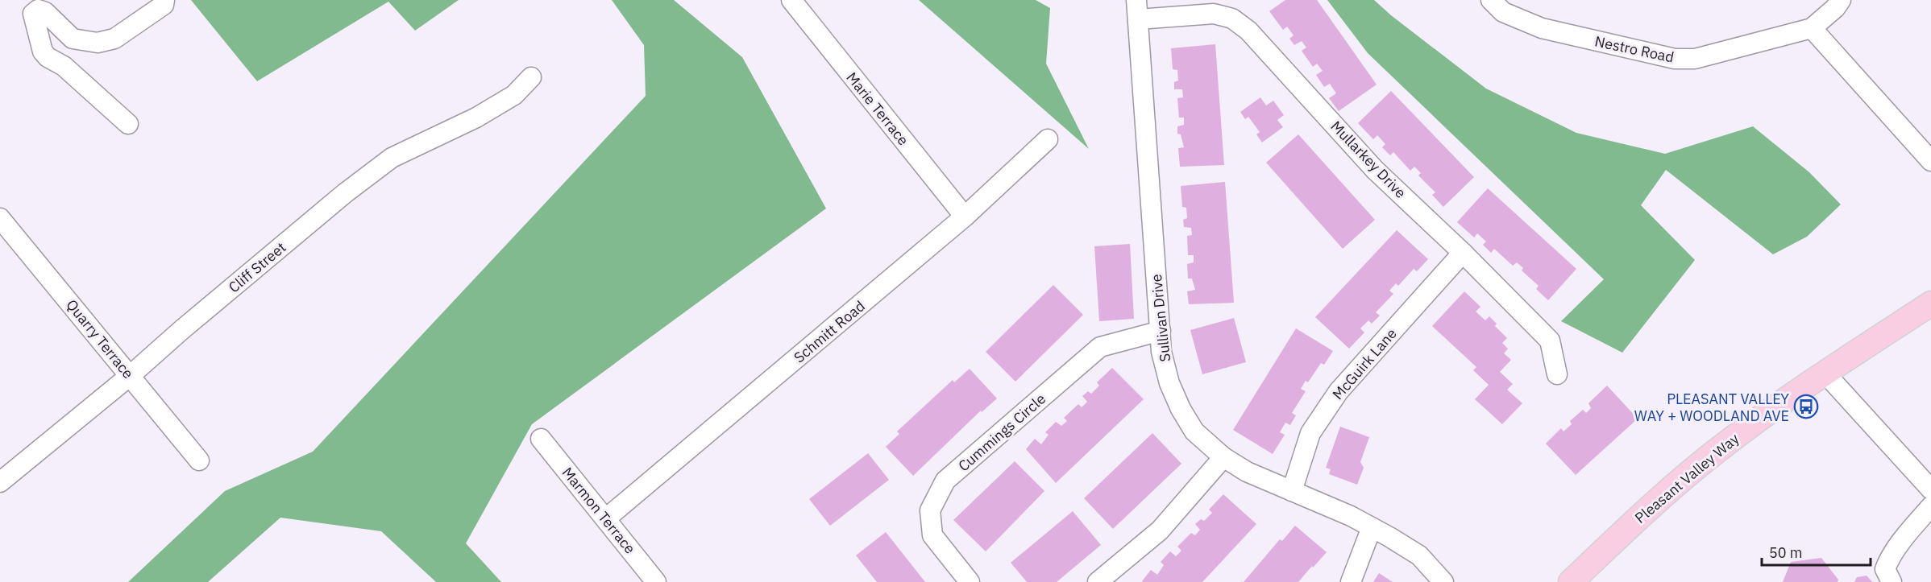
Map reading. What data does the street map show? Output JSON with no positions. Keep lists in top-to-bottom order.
{
  "streets": {
    "main road": ["Pleasant Valley Way"],
    "street": [
      "Nestro Road",
      "Marie Terrace",
      "Mullarkey Drive",
      "Cliff Street",
      "Sullivan Drive",
      "Schmitt Road",
      "Quarry Terrace",
      "McGuirk Lane",
      "Cummings Circle",
      "Marmon Terrace"
    ]
  },
  "crossings": [
    ["Marie Terrace", "Schmitt Road"],
    ["Mullarkey Drive", "Sullivan Drive"],
    ["Mullarkey Drive", "McGuirk Lane"],
    ["Cliff Street", "Quarry Terrace"],
    ["Sullivan Drive", "McGuirk Lane"],
    ["Sullivan Drive", "Cummings Circle"],
    ["Schmitt Road", "Marmon Terrace"]
  ],
  "places": {
    "bus stop": ["PLEASANT VALLEY WAY + WOODLAND AVE"]
  },
  "scale_bar": "50 m"
}
